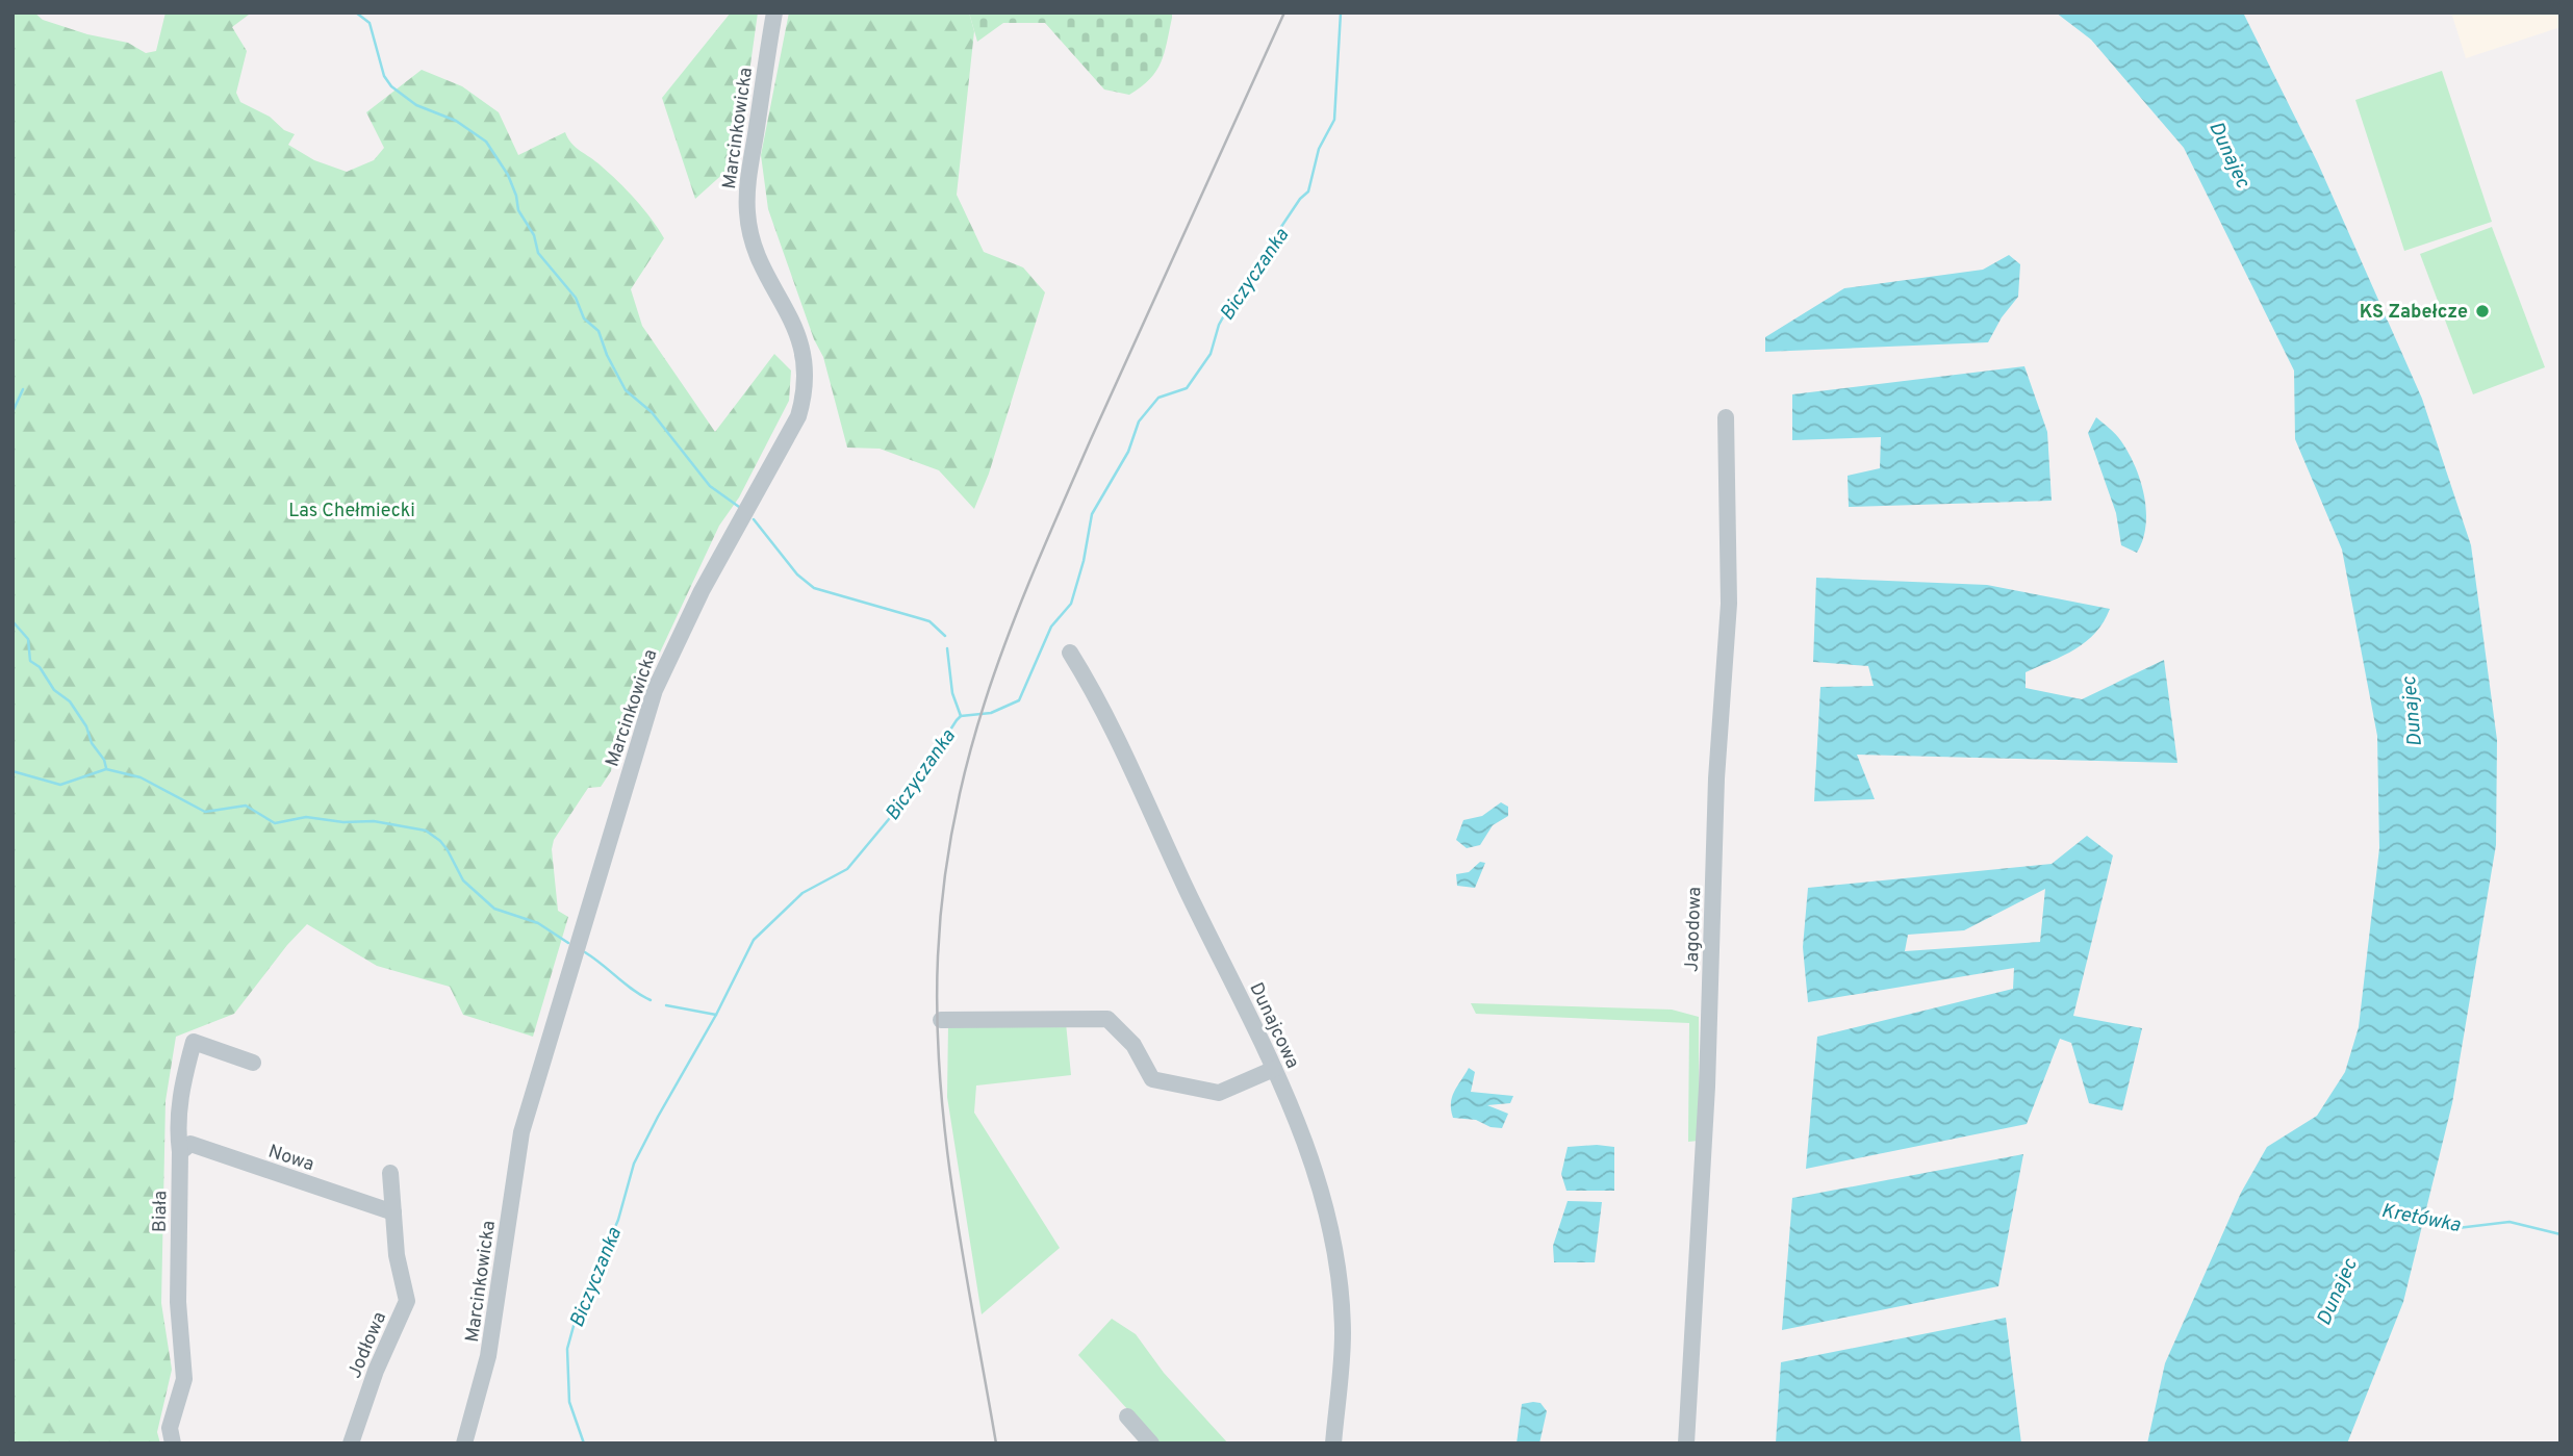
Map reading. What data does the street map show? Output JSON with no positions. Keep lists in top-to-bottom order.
{
  "streets": {
    "street": [
      "Marcinkowicka",
      "Jagodowa",
      "Dunajcowa",
      "Nowa",
      "Biała",
      "Jodłowa"
    ]
  },
  "crossings": [
    ["Nowa", "Biała"],
    ["Nowa", "Jodłowa"]
  ],
  "water": ["Dunajec", "Biczyczanka", "Kretówka"],
  "parks": ["Las Chełmiecki"],
  "places": ["KS Zabełcze"]
}
